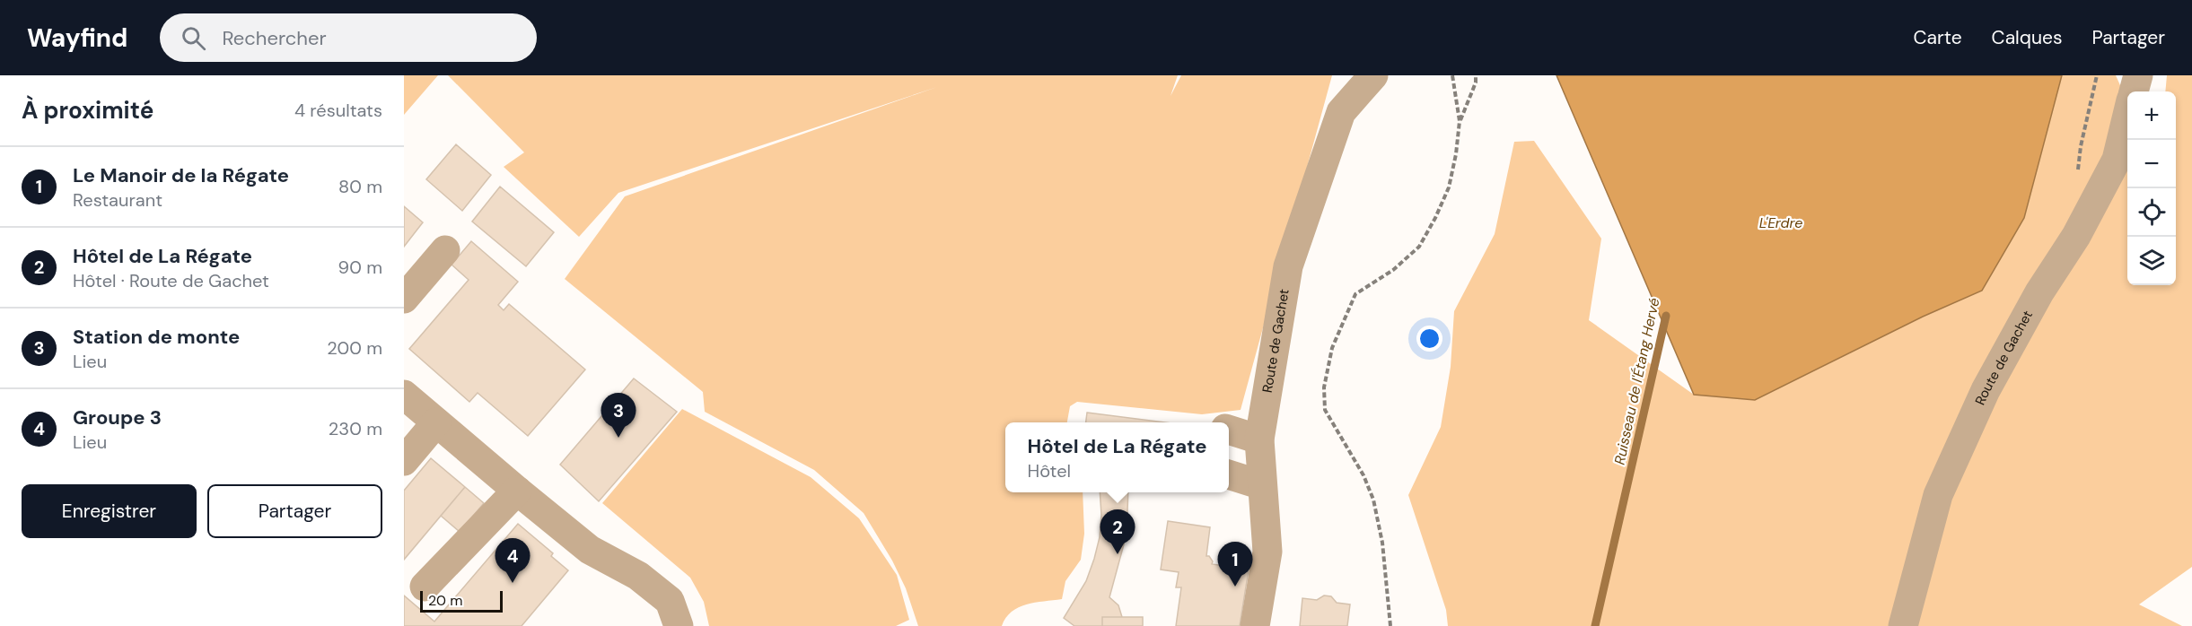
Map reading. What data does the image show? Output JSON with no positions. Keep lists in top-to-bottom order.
{
  "streets": {
    "street": ["Route de Gachet"]
  },
  "water": ["L'Erdre", "Ruisseau de l'Étang Hervé"],
  "scale_bar": "20 m",
  "page": {
    "header": "Wayfind",
    "search": "Rechercher",
    "nav": ["Carte", "Calques", "Partager"],
    "heading": ["À proximité", "4 résultats"],
    "map_buttons": ["+", "−"],
    "list": [
      {
        "mark": "1",
        "name": "Le Manoir de la Régate",
        "note": "Restaurant",
        "value": "80 m"
      },
      {
        "mark": "2",
        "name": "Hôtel de La Régate",
        "note": "Hôtel · Route de Gachet",
        "value": "90 m"
      },
      {
        "mark": "3",
        "name": "Station de monte",
        "note": "Lieu",
        "value": "200 m"
      },
      {
        "mark": "4",
        "name": "Groupe 3",
        "note": "Lieu",
        "value": "230 m"
      }
    ],
    "pins": [
      "3",
      "2",
      "4",
      "1"
    ],
    "popup": ["Hôtel de La Régate", "Hôtel"],
    "buttons": ["Enregistrer", "Partager"],
    "scale": "20 m"
  }
}
